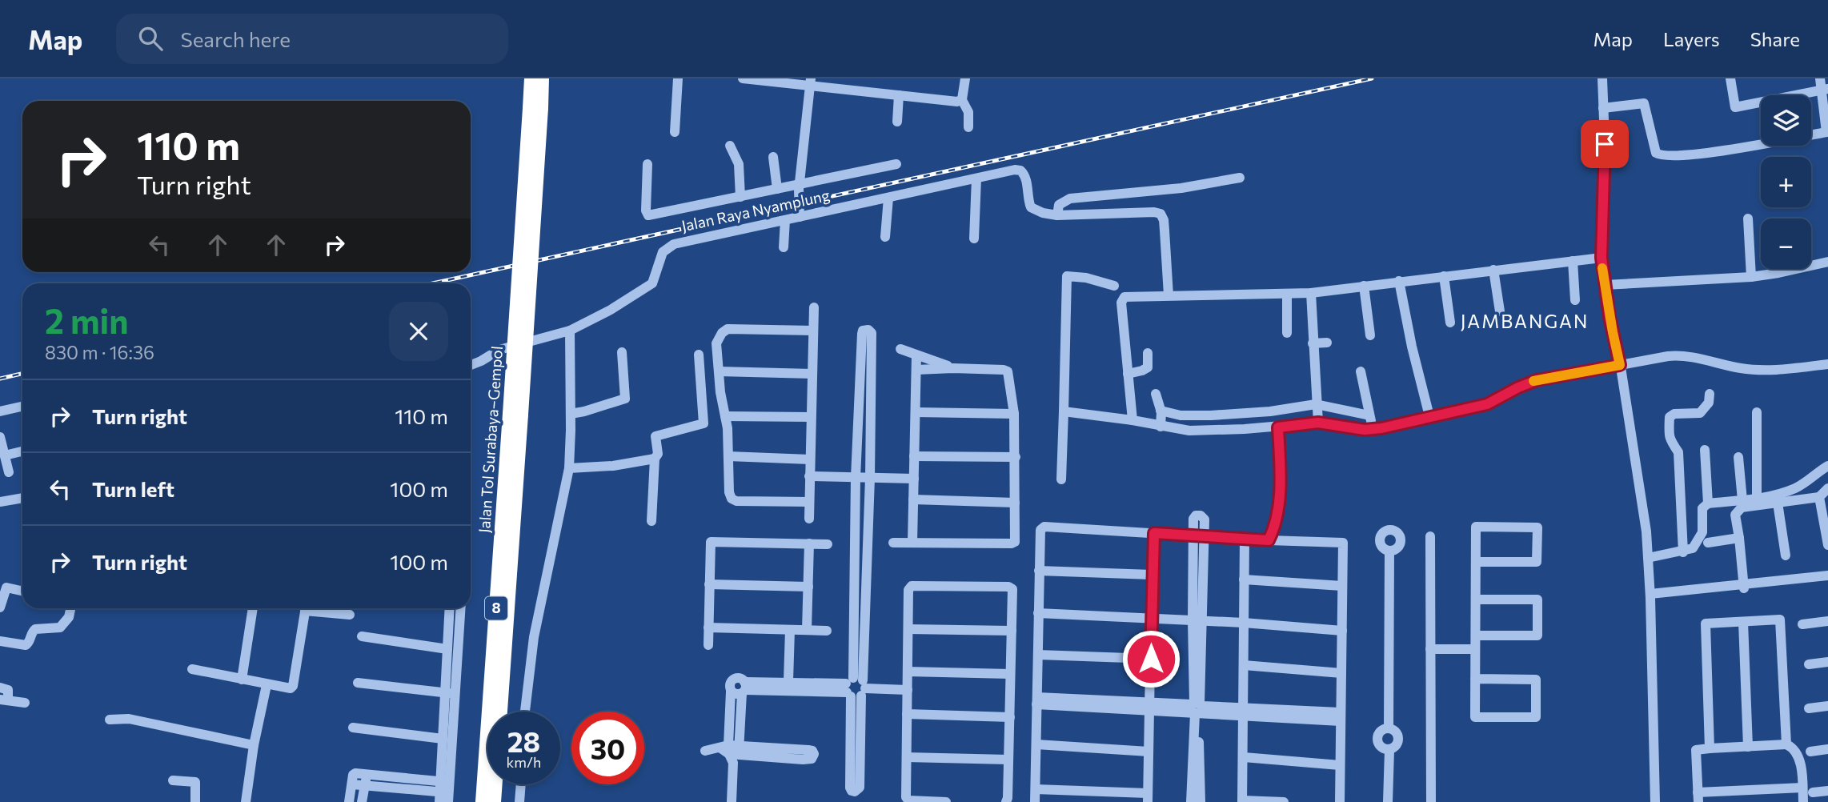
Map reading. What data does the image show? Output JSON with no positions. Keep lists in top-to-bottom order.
{
  "streets": {
    "highway": ["Jalan Tol Surabaya–Gempol", "8"],
    "street": ["Jalan Raya Nyamplung"]
  },
  "districts": ["JAMBANGAN"],
  "page": {
    "header": "Map",
    "search": "Search here",
    "nav": ["Map", "Layers", "Share"],
    "map_buttons": ["+", "−"],
    "turn": ["110 m", "Turn right"],
    "heading": ["2 min", "830 m · 16:36"],
    "list": [
      {
        "name": "Turn right",
        "value": "110 m"
      },
      {
        "name": "Turn left",
        "value": "100 m"
      },
      {
        "name": "Turn right",
        "value": "100 m"
      }
    ],
    "speed": "28 km/h",
    "limit": "30"
  }
}
